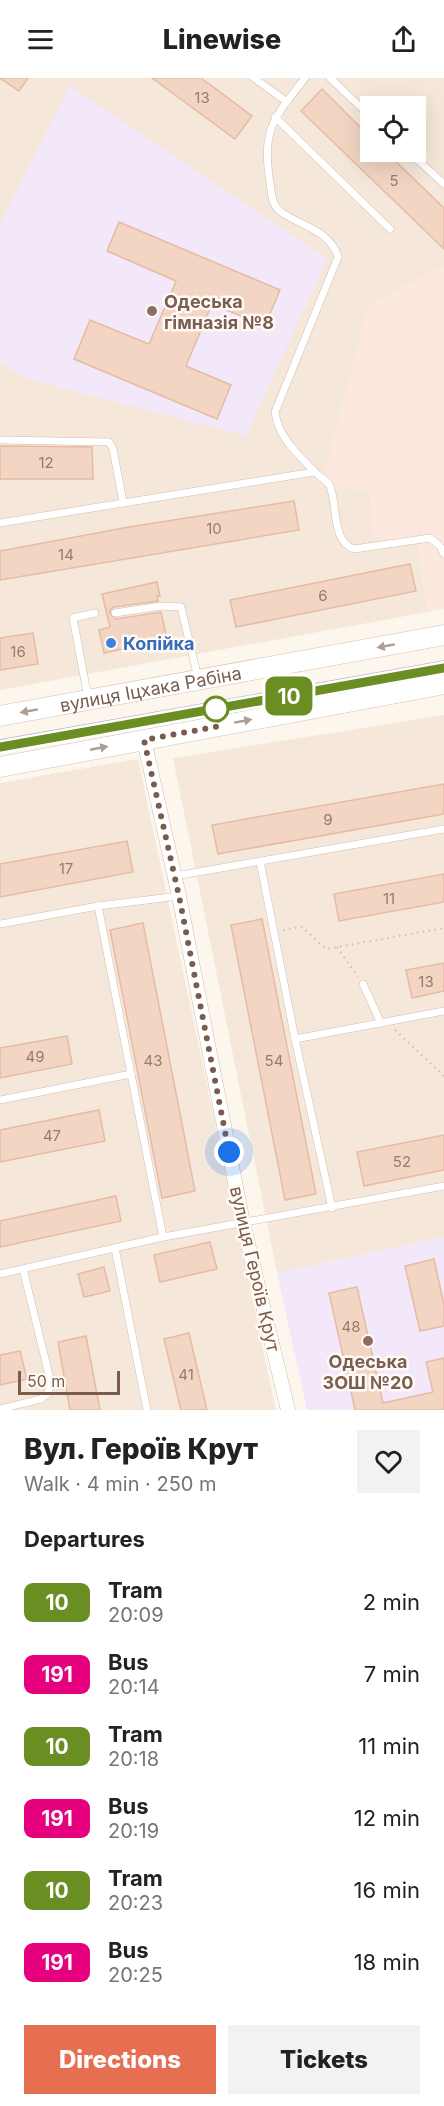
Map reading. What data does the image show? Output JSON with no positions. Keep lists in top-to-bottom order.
{
  "streets": {
    "main road": ["вулиця Іцхака Рабіна"],
    "street": ["вулиця Героїв Крут"]
  },
  "places": ["Одеська гімназія №8", "Копійка", "Одеська ЗОШ №20"],
  "lines": ["tram line 10"],
  "house_numbers": [
    "13",
    "5",
    "12",
    "10",
    "14",
    "6",
    "16",
    "9",
    "17",
    "11",
    "13",
    "49",
    "43",
    "54",
    "47",
    "52",
    "48",
    "41"
  ],
  "scale_bar": "50 m",
  "page": {
    "header": "Linewise",
    "on_map": "10",
    "scale": "50 m",
    "heading": [
      ["Вул. Героїв Крут", "Walk · 4 min · 250 m"],
      "Departures"
    ],
    "list": [
      {
        "mark": "10",
        "name": "Tram",
        "note": "20:09",
        "value": "2 min"
      },
      {
        "mark": "191",
        "name": "Bus",
        "note": "20:14",
        "value": "7 min"
      },
      {
        "mark": "10",
        "name": "Tram",
        "note": "20:18",
        "value": "11 min"
      },
      {
        "mark": "191",
        "name": "Bus",
        "note": "20:19",
        "value": "12 min"
      },
      {
        "mark": "10",
        "name": "Tram",
        "note": "20:23",
        "value": "16 min"
      },
      {
        "mark": "191",
        "name": "Bus",
        "note": "20:25",
        "value": "18 min"
      }
    ],
    "buttons": ["Directions", "Tickets"]
  }
}
